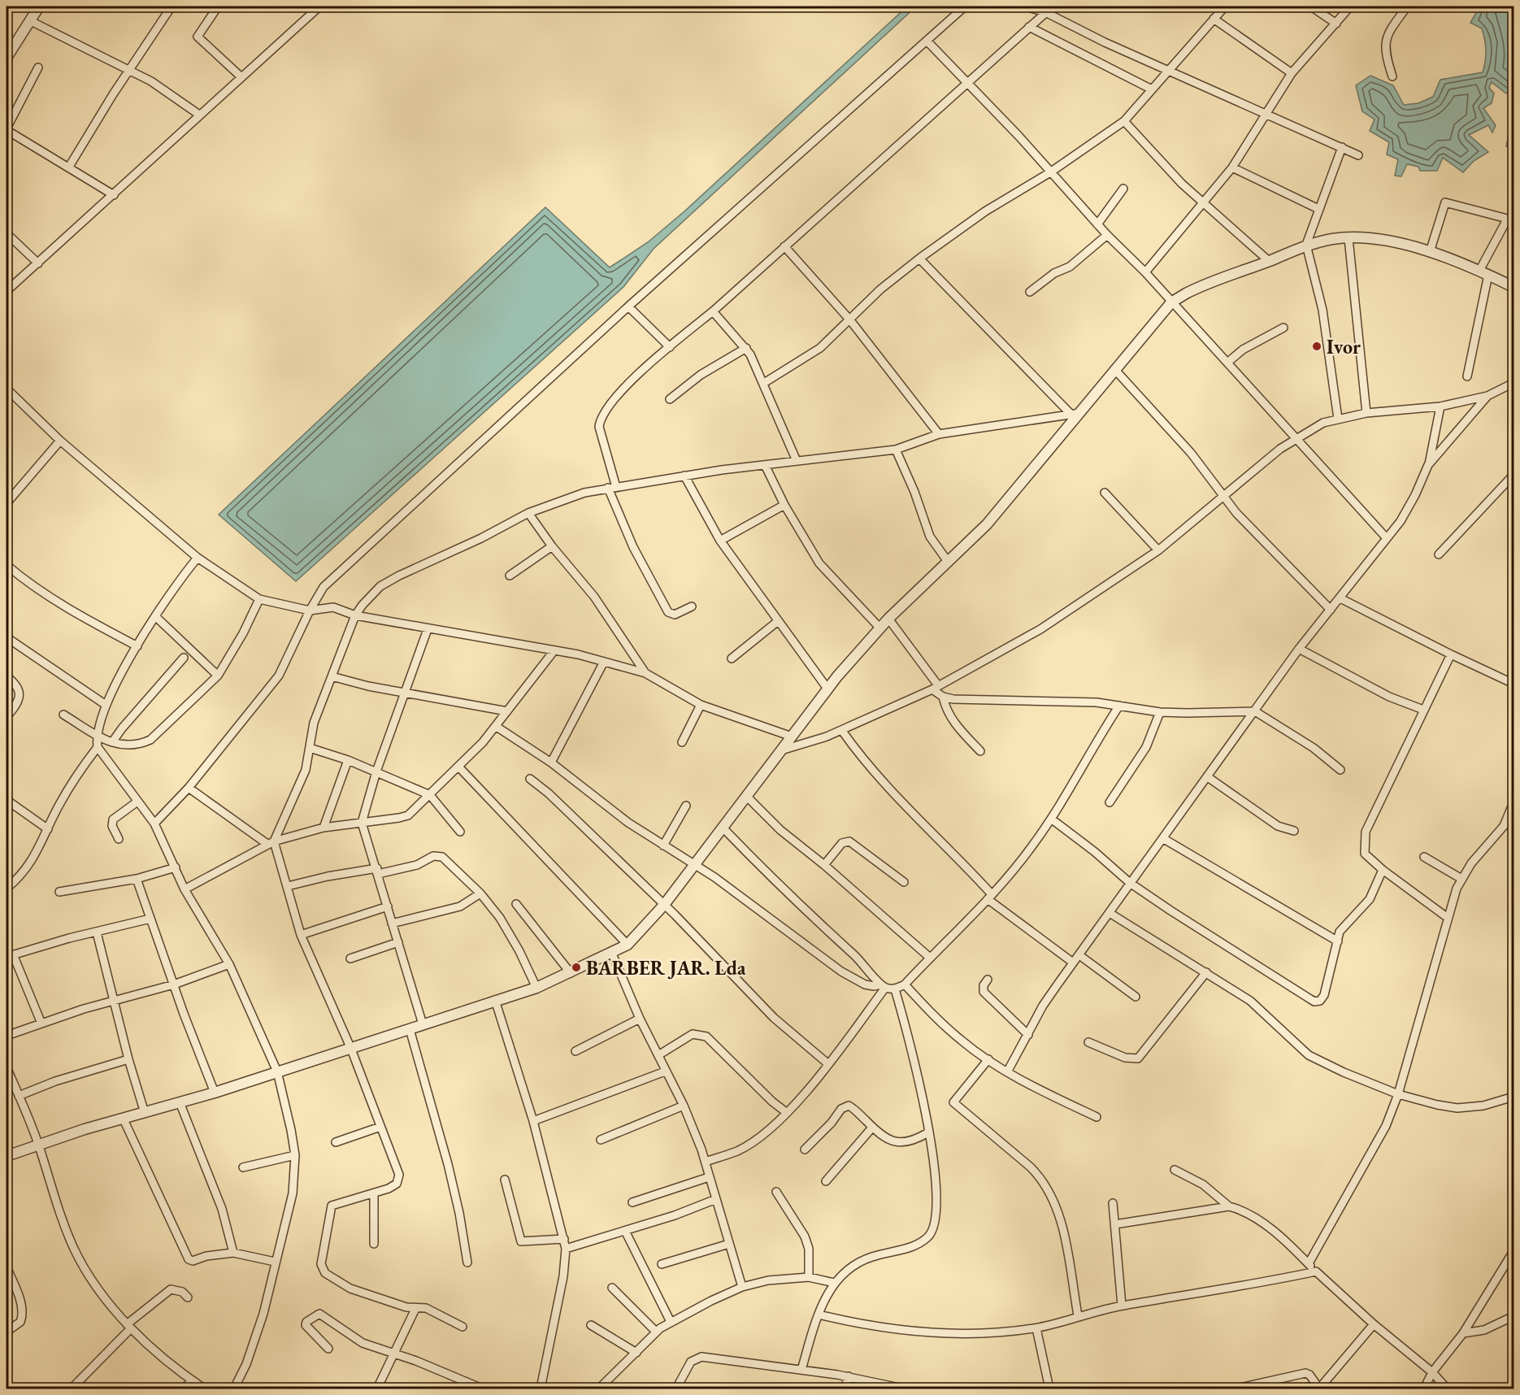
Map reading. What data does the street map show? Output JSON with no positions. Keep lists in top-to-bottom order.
{
  "places": ["Ivor", "BARBER JAR. Lda"]
}
